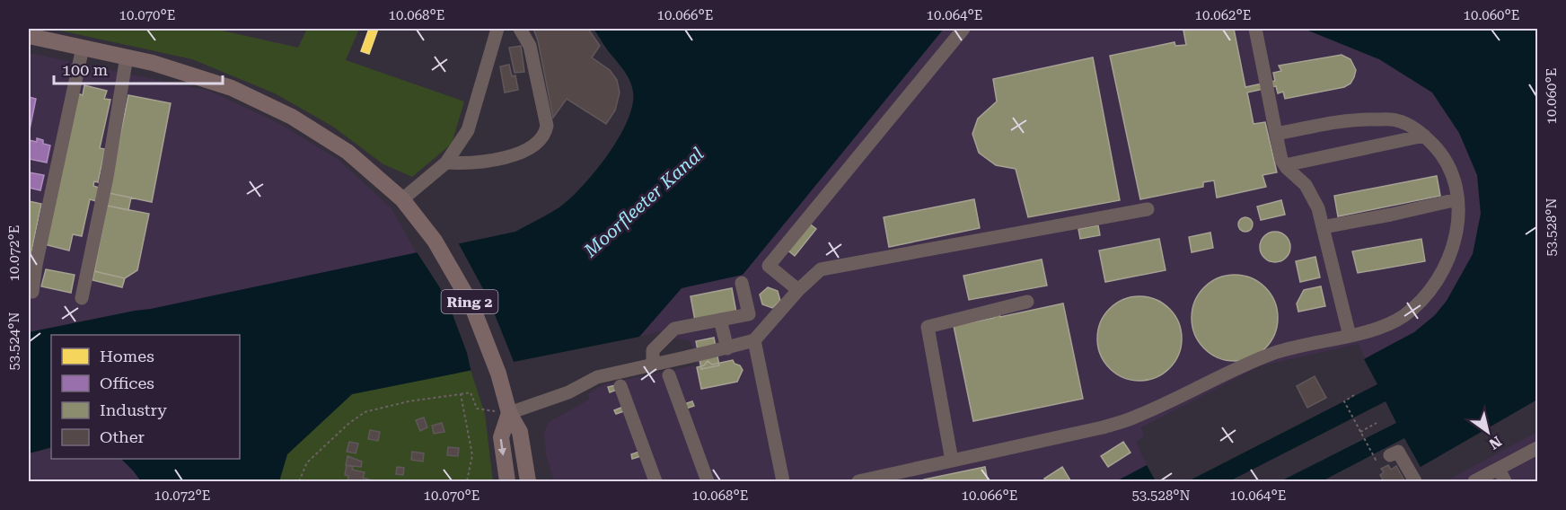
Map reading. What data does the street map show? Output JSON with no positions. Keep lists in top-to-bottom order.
{
  "streets": {
    "main road": ["Ring 2"]
  },
  "water": ["Moorfleeter Kanal"],
  "legend": [
    "Homes",
    "Offices",
    "Industry",
    "Other"
  ],
  "scale_bar": "100 m",
  "north": "bottom right",
  "coordinates": [
    "10.070°E",
    "10.068°E",
    "10.066°E",
    "10.064°E",
    "10.062°E",
    "10.060°E",
    "53.528°N",
    "10.072°E",
    "53.524°N"
  ]
}
